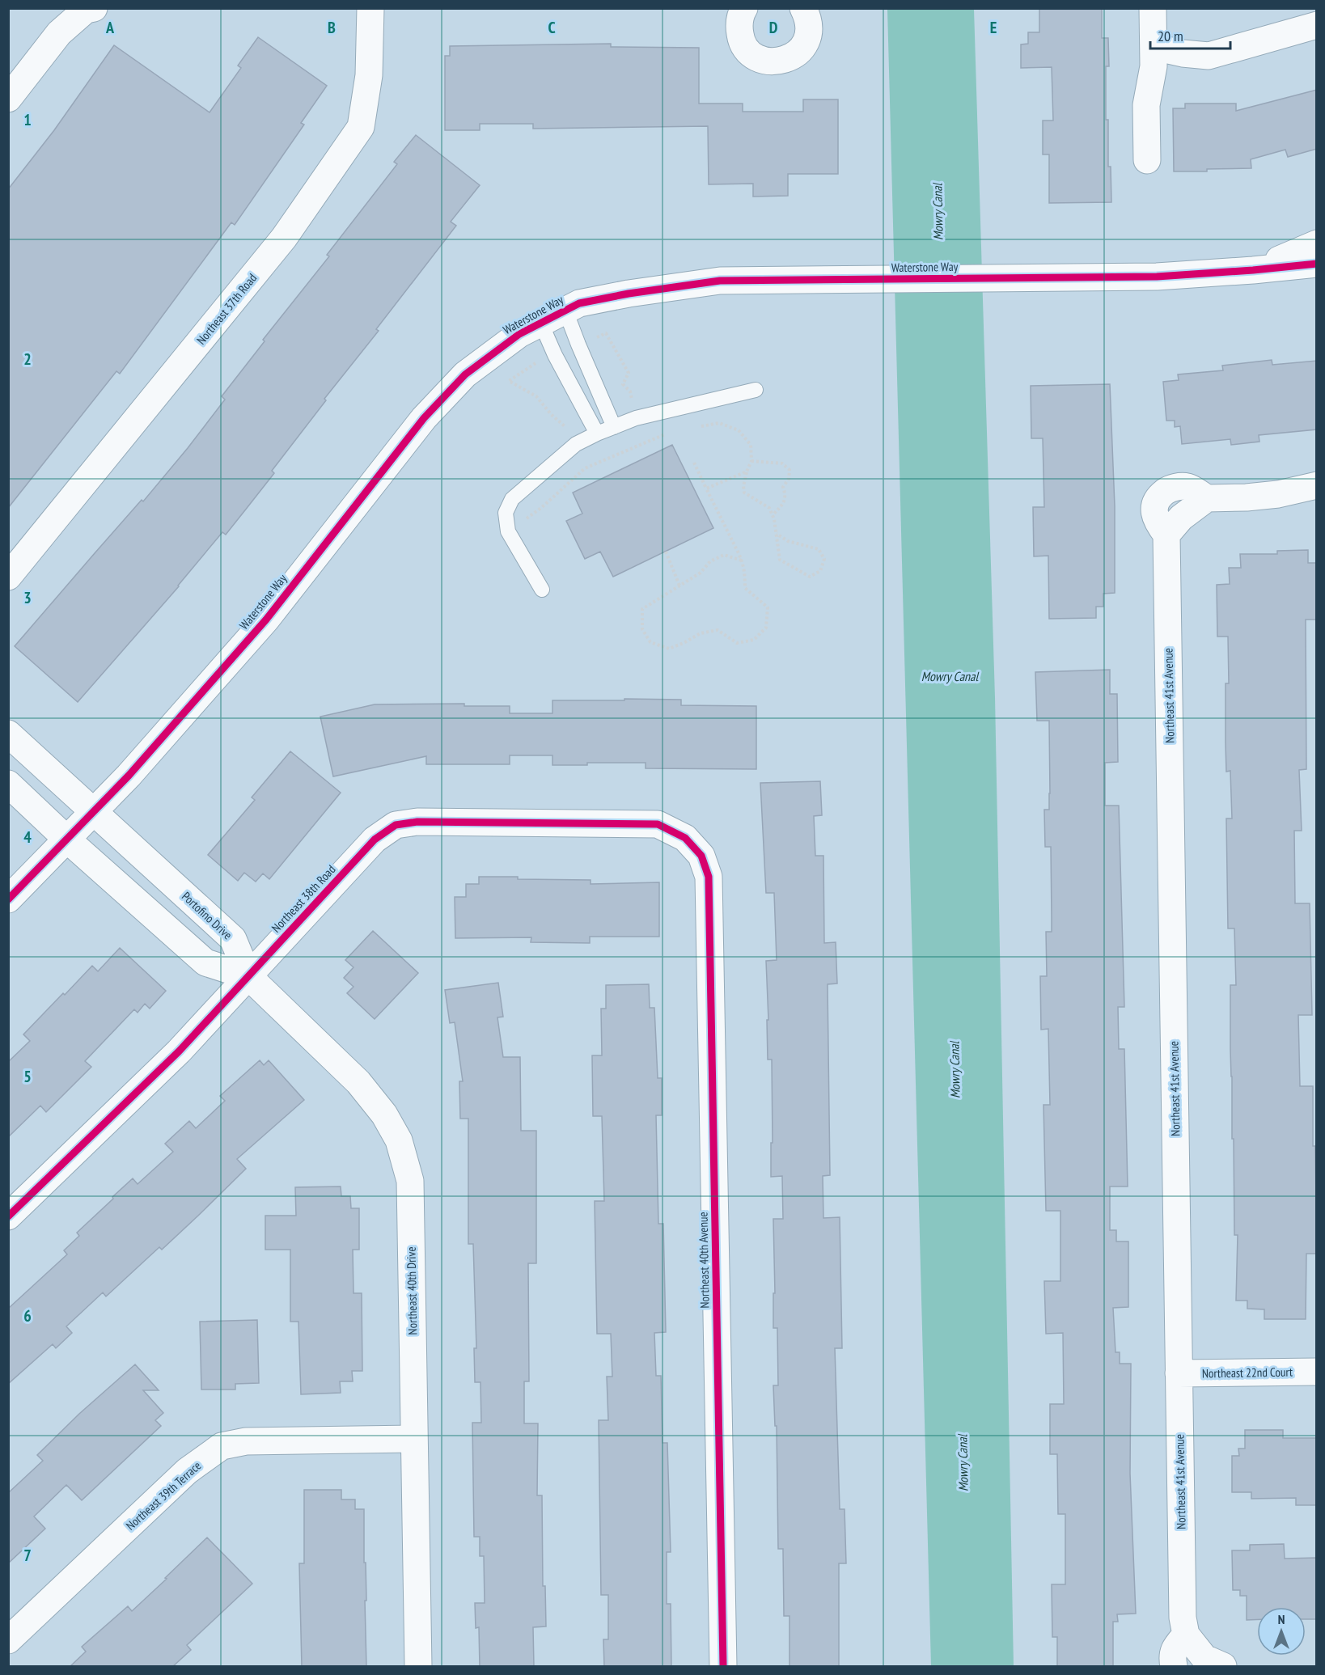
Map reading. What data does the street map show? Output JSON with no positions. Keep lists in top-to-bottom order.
{
  "streets": {
    "street": [
      "Waterstone Way",
      "Northeast 37th Road",
      "Northeast 41st Avenue",
      "Northeast 38th Road",
      "Portofino Drive",
      "Northeast 40th Avenue",
      "Northeast 40th Drive",
      "Northeast 22nd Court",
      "Northeast 39th Terrace"
    ]
  },
  "crossings": [
    ["Waterstone Way", "Portofino Drive"],
    ["Northeast 41st Avenue", "Northeast 22nd Court"],
    ["Northeast 38th Road", "Portofino Drive"],
    ["Northeast 38th Road", "Northeast 40th Avenue"],
    ["Northeast 38th Road", "Northeast 40th Drive"],
    ["Portofino Drive", "Northeast 40th Drive"],
    ["Northeast 40th Drive", "Northeast 39th Terrace"]
  ],
  "water": ["Mowry Canal"],
  "scale_bar": "20 m",
  "north": "top",
  "grid": {
    "columns": [
      "A",
      "B",
      "C",
      "D",
      "E"
    ],
    "rows": [
      "1",
      "2",
      "3",
      "4",
      "5",
      "6",
      "7"
    ]
  }
}
